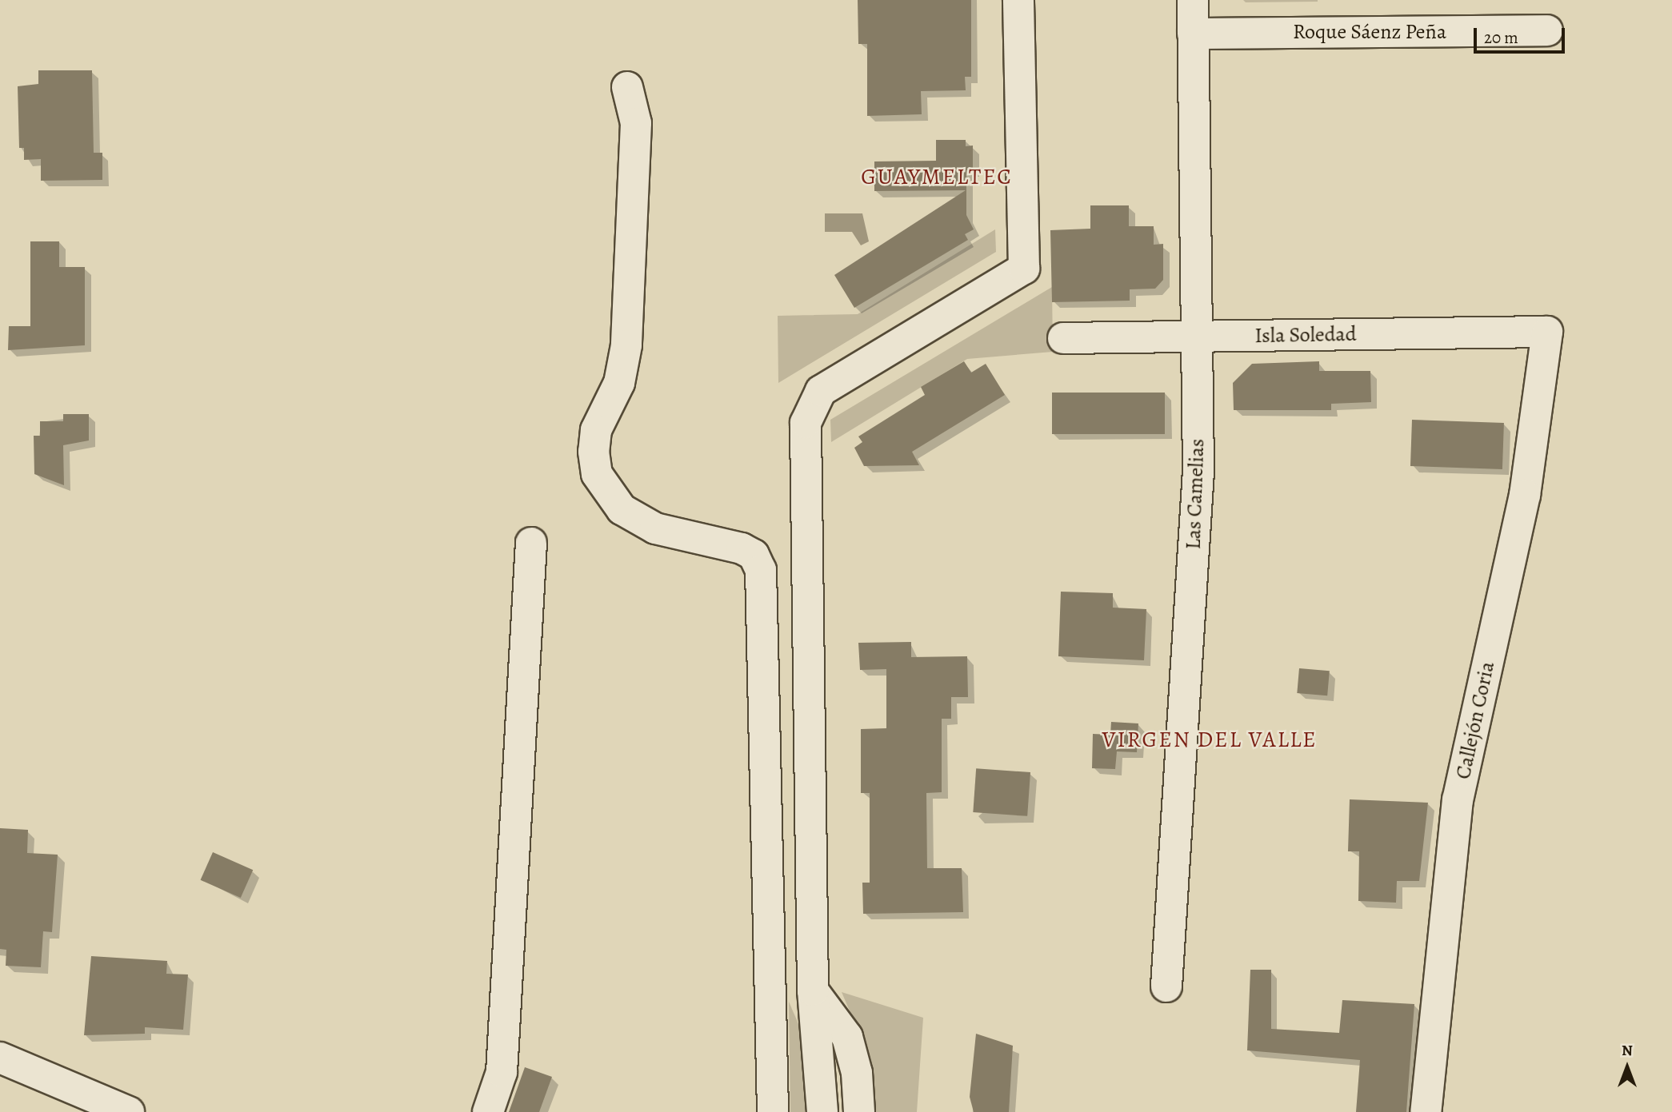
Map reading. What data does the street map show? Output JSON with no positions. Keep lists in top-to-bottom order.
{
  "streets": {
    "street": [
      "Roque Sáenz Peña",
      "Isla Soledad",
      "Las Camelias",
      "Callejón Coria"
    ]
  },
  "crossings": [
    ["Roque Sáenz Peña", "Las Camelias"],
    ["Isla Soledad", "Las Camelias"],
    ["Isla Soledad", "Callejón Coria"]
  ],
  "districts": ["GUAYMELTEC", "VIRGEN DEL VALLE"],
  "scale_bar": "20 m",
  "north": "top"
}
